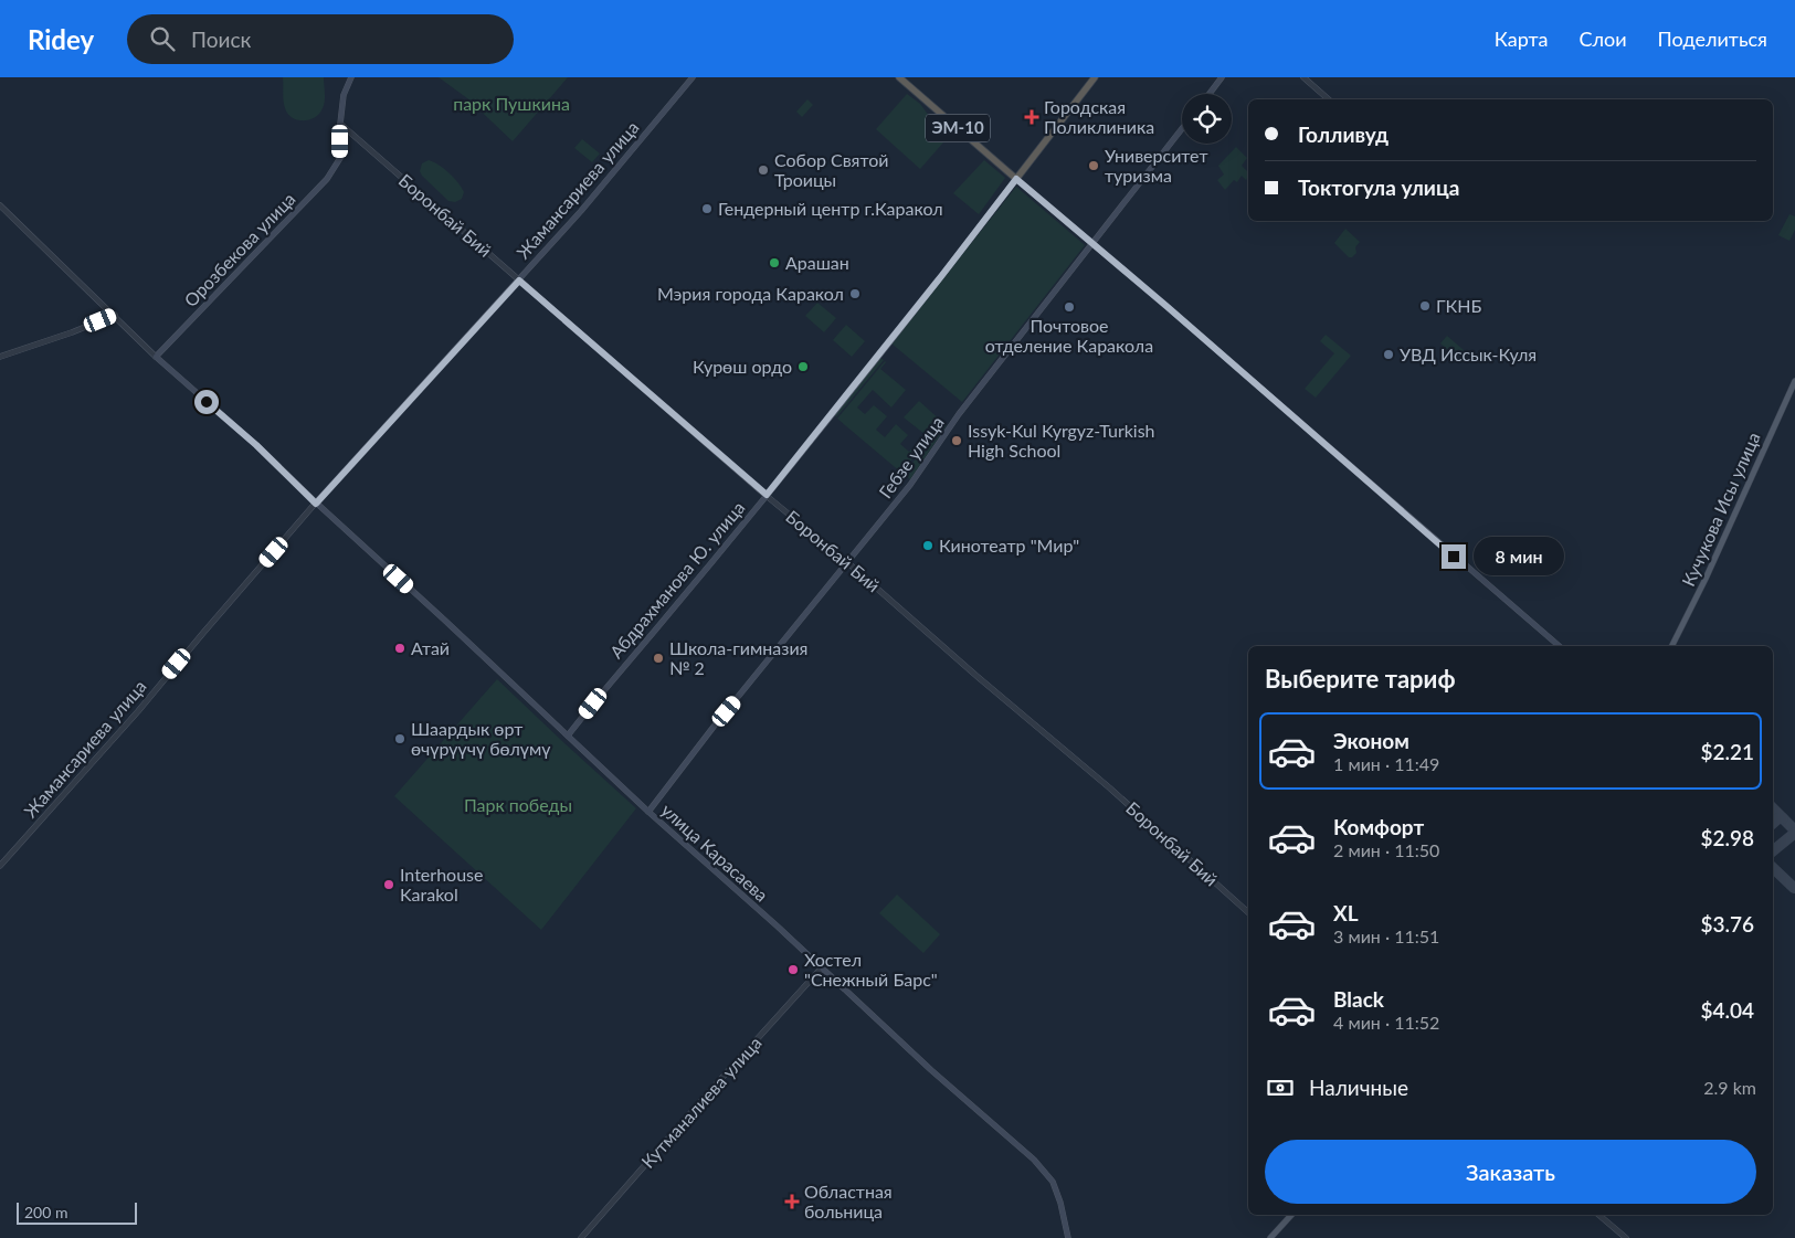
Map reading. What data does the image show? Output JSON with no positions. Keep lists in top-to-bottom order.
{
  "streets": {
    "highway": ["ЭМ-10", "Абдрахманова Ю. улица"],
    "main road": [
      "Жамансариева улица",
      "Орозбекова улица",
      "Гебзе улица",
      "Кучукова Исы улица",
      "улица Карасаева"
    ],
    "street": ["Боронбай Бий", "Кутманалиева улица"]
  },
  "crossings": [
    ["ЭМ-10", "Абдрахманова Ю. улица"],
    ["Жамансариева улица", "Боронбай Бий"],
    ["Жамансариева улица", "улица Карасаева"],
    ["Боронбай Бий", "Орозбекова улица"],
    ["Боронбай Бий", "Гебзе улица"],
    ["Боронбай Бий", "Абдрахманова Ю. улица"],
    ["Орозбекова улица", "улица Карасаева"],
    ["Гебзе улица", "улица Карасаева"],
    ["Абдрахманова Ю. улица", "улица Карасаева"],
    ["улица Карасаева", "Кутманалиева улица"]
  ],
  "parks": ["парк Пушкина", "Парк победы"],
  "places": {
    "health": ["Городская Поликлиника", "Областная больница"],
    "other": [
      "Университет туризма",
      "Собор Святой Троицы",
      "Гендерный центр г.Каракол",
      "Арашан",
      "Мэрия города Каракол",
      "ГКНБ",
      "Почтовое отделение Каракола",
      "УВД Иссык-Куля",
      "Курөш ордо",
      "Issyk-Kul Kyrgyz-Turkish High School",
      "Кинотеатр \"Мир\"",
      "Атай",
      "Школа-гимназия № 2",
      "Шаардык өрт өчүрүүчү бөлүмү",
      "Interhouse Karakol",
      "Хостел \"Снежный Барс\""
    ]
  },
  "scale_bar": "200 m",
  "page": {
    "header": "Ridey",
    "search": "Поиск",
    "nav": ["Карта", "Слои", "Поделиться"],
    "banner": ["Голливуд", "Токтогула улица"],
    "bubble": "8 мин",
    "heading": "Выберите тариф",
    "list": [
      {
        "name": "Эконом",
        "note": "1 мин · 11:49",
        "value": "$2.21"
      },
      {
        "name": "Комфорт",
        "note": "2 мин · 11:50",
        "value": "$2.98"
      },
      {
        "name": "XL",
        "note": "3 мин · 11:51",
        "value": "$3.76"
      },
      {
        "name": "Black",
        "note": "4 мин · 11:52",
        "value": "$4.04"
      }
    ],
    "pay": ["Наличные", "2.9 km"],
    "buttons": "Заказать",
    "scale": "200 m"
  }
}
